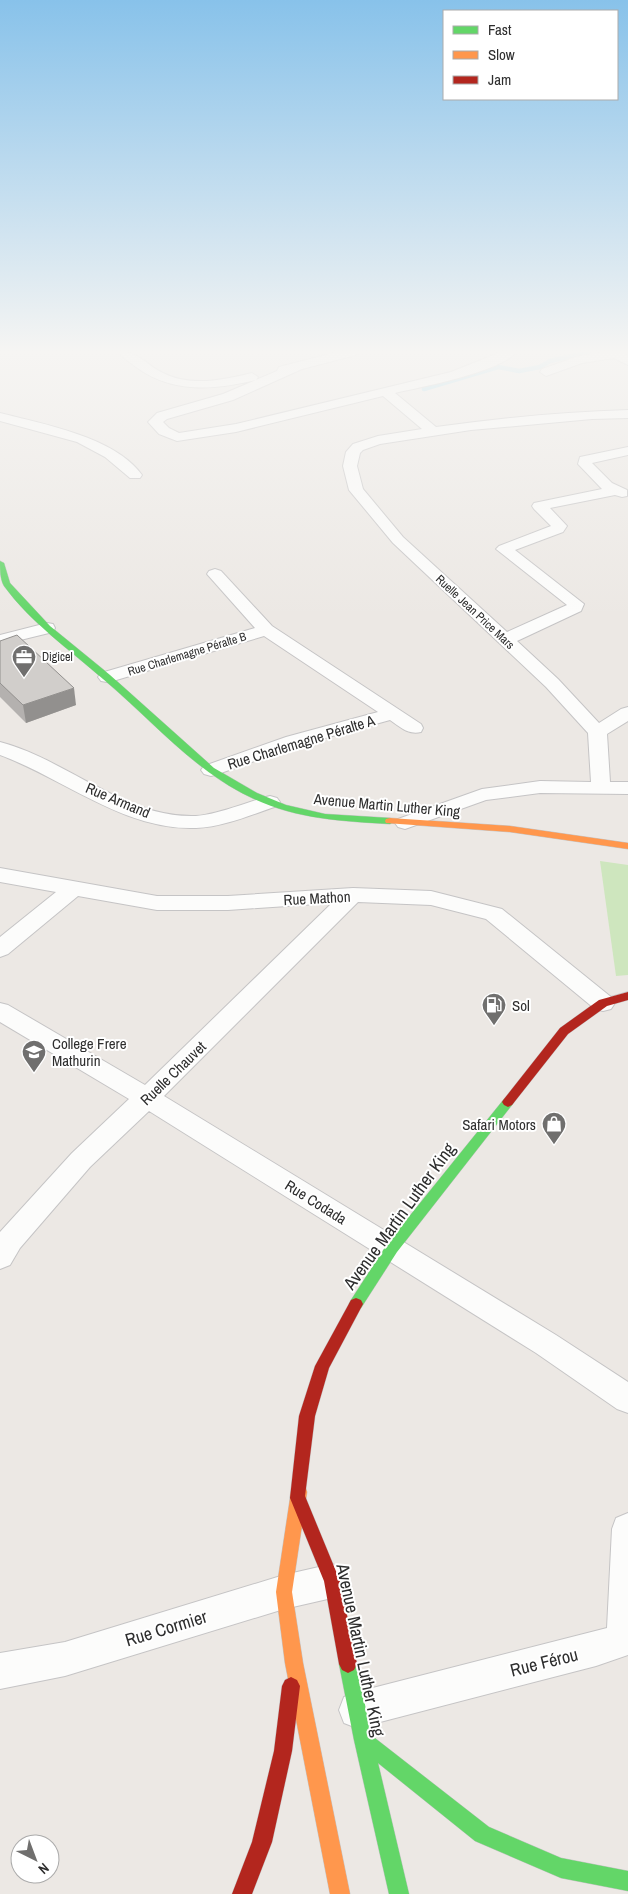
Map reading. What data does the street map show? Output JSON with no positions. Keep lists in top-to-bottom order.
{
  "streets": {
    "main road": ["Avenue Martin Luther King"],
    "street": [
      "Ruelle Jean Price Mars",
      "Rue Charlemagne Péralte B",
      "Rue Charlemagne Péralte A",
      "Rue Armand",
      "Rue Mathon",
      "Ruelle Chauvet",
      "Rue Codada",
      "Rue Cormier",
      "Rue Férou"
    ]
  },
  "crossings": [
    ["Rue Charlemagne Péralte B", "Avenue Martin Luther King"],
    ["Rue Charlemagne Péralte A", "Avenue Martin Luther King"],
    ["Rue Armand", "Avenue Martin Luther King"],
    ["Avenue Martin Luther King", "Rue Mathon"],
    ["Avenue Martin Luther King", "Rue Codada"],
    ["Avenue Martin Luther King", "Rue Cormier"],
    ["Avenue Martin Luther King", "Rue Férou"],
    ["Rue Mathon", "Ruelle Chauvet"],
    ["Ruelle Chauvet", "Rue Codada"]
  ],
  "places": {
    "office": ["Digicel"],
    "fuel station": ["Sol"],
    "school or university": ["College Frere Mathurin"],
    "shop": ["Safari Motors"]
  },
  "legend": ["Fast", "Slow", "Jam"],
  "north": "bottom right"
}
